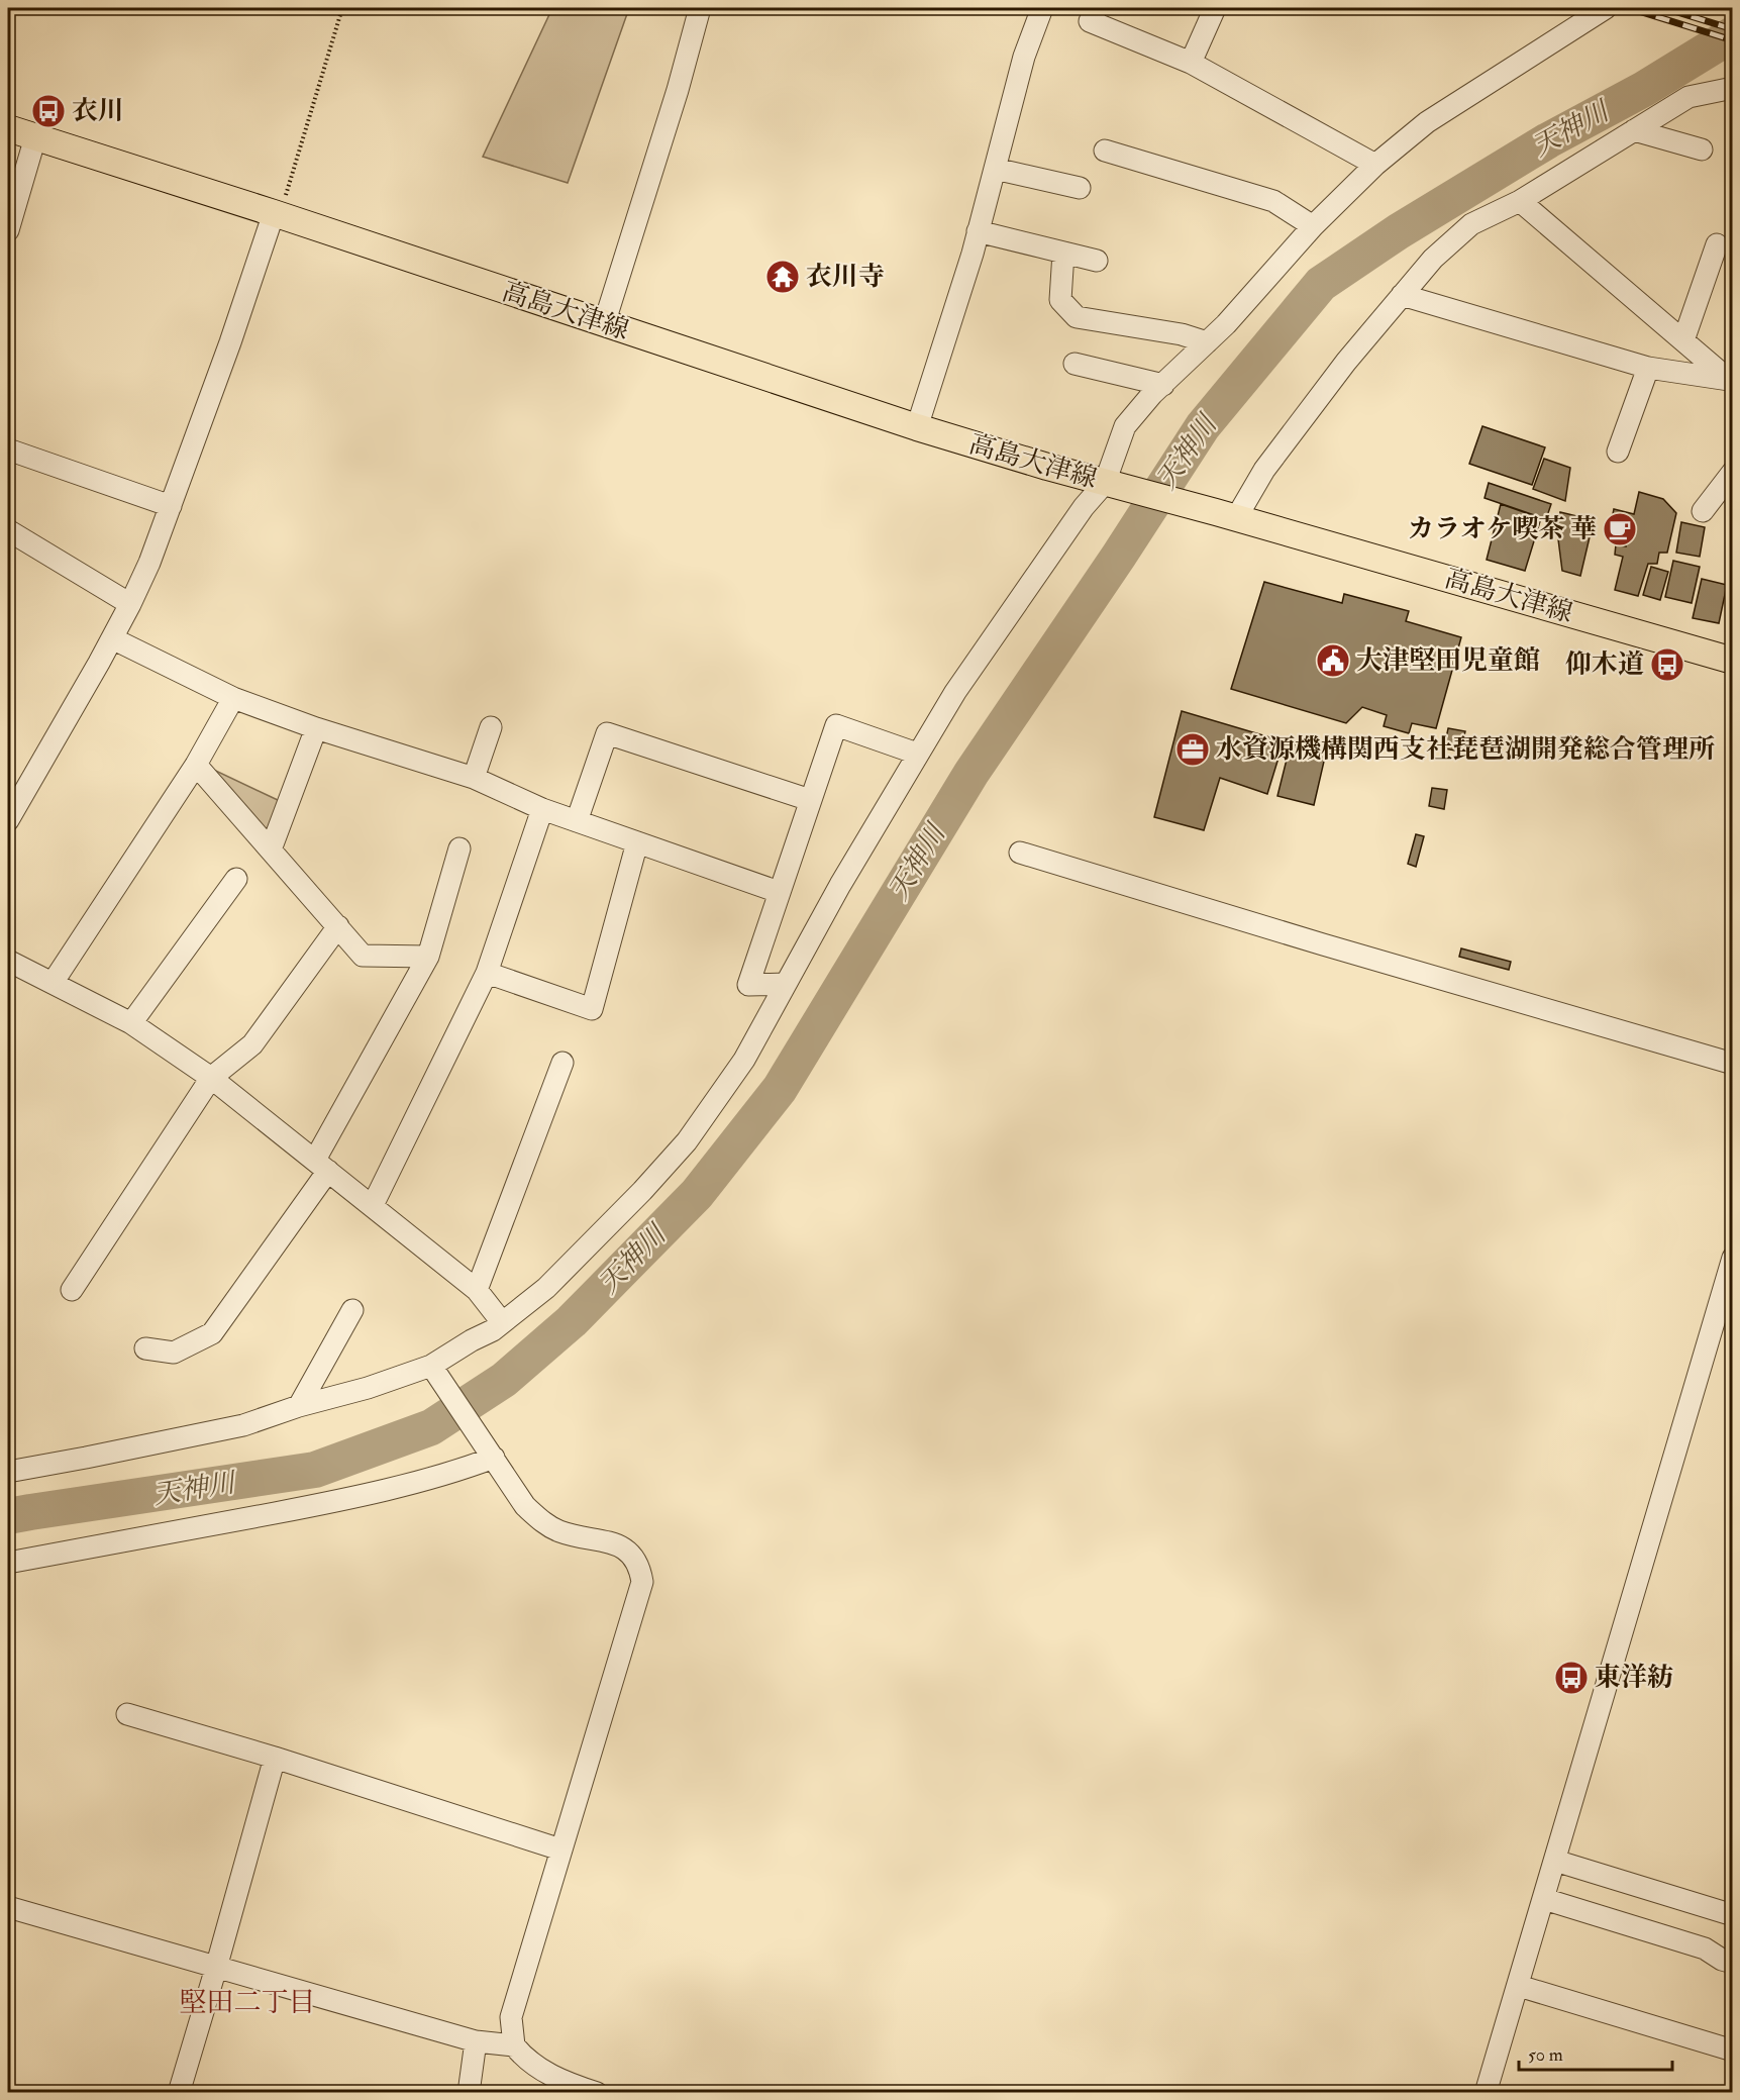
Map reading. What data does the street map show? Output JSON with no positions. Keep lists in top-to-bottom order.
{
  "streets": {
    "main road": ["高島大津線"]
  },
  "districts": ["堅田二丁目"],
  "water": ["天神川"],
  "places": {
    "bus stop": ["衣川", "仰木道", "東洋紡"],
    "temple": ["衣川寺"],
    "cafe": ["カラオケ喫茶 華"],
    "public building": ["大津堅田児童館"],
    "office": ["水資源機構関西支社琵琶湖開発総合管理所"]
  },
  "scale_bar": "50 m"
}
